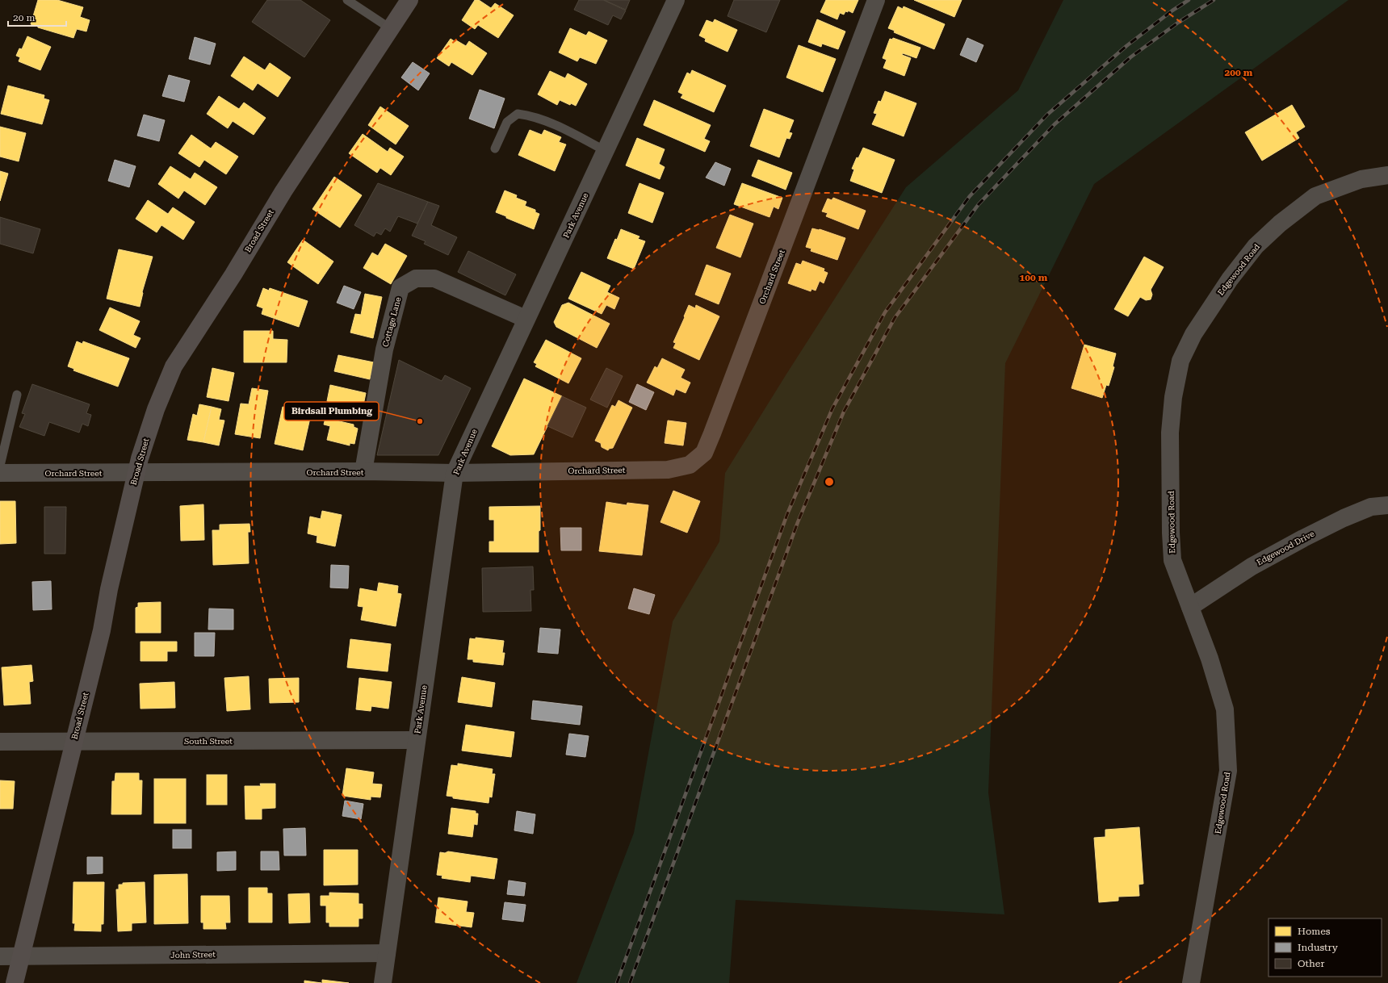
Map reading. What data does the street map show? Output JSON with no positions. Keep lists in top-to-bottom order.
{
  "streets": {
    "main road": ["Broad Street"],
    "street": [
      "Park Avenue",
      "Edgewood Road",
      "Orchard Street",
      "Cottage Lane",
      "Edgewood Drive",
      "South Street",
      "John Street"
    ]
  },
  "crossings": [
    ["Park Avenue", "Orchard Street"],
    ["Park Avenue", "Cottage Lane"],
    ["Park Avenue", "South Street"],
    ["Park Avenue", "John Street"],
    ["Broad Street", "Orchard Street"],
    ["Broad Street", "South Street"],
    ["Broad Street", "John Street"],
    ["Edgewood Road", "Edgewood Drive"],
    ["Orchard Street", "Cottage Lane"]
  ],
  "places": ["Birdsall Plumbing"],
  "legend": ["Homes", "Industry", "Other"],
  "scale_bar": "20 m",
  "rings": ["200 m", "100 m"]
}
